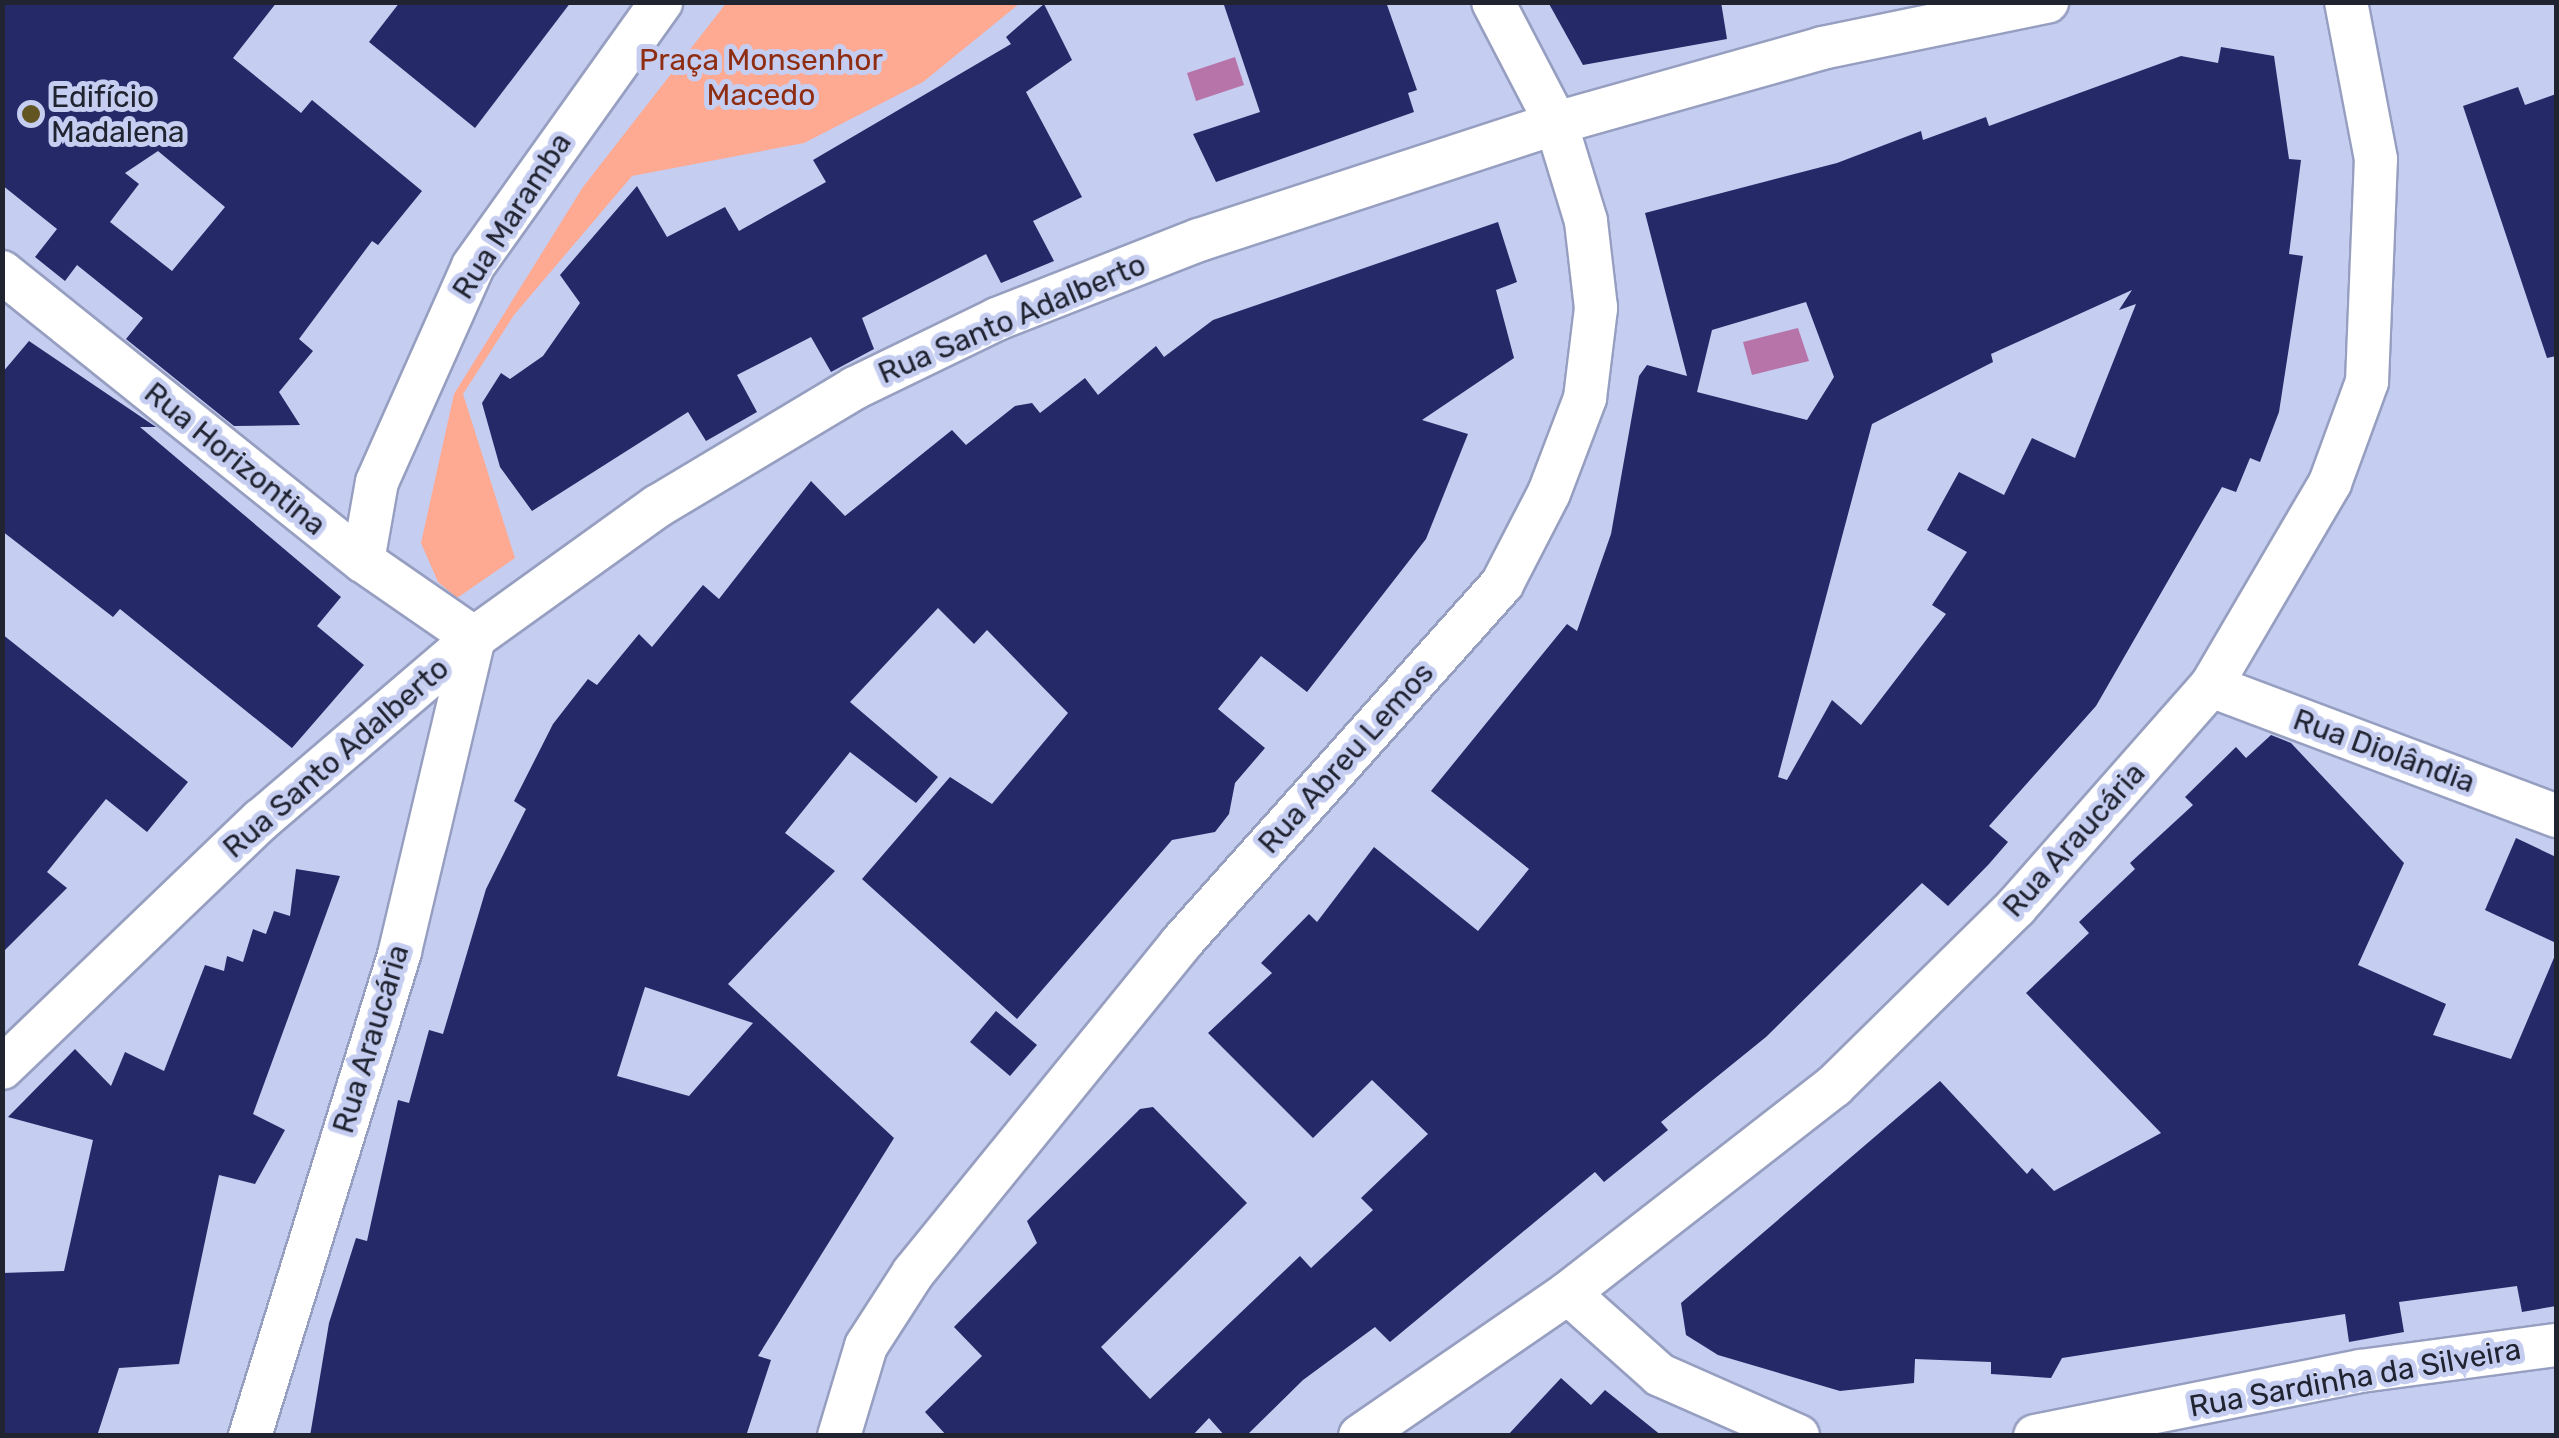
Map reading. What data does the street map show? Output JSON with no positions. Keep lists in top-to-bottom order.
{
  "streets": {
    "street": [
      "Rua Maramba",
      "Rua Santo Adalberto",
      "Rua Horizontina",
      "Rua Diolândia",
      "Rua Abreu Lemos",
      "Rua Araucária",
      "Rua Sardinha da Silveira"
    ]
  },
  "crossings": [
    ["Rua Maramba", "Rua Horizontina"],
    ["Rua Santo Adalberto", "Rua Horizontina"],
    ["Rua Santo Adalberto", "Rua Abreu Lemos"],
    ["Rua Santo Adalberto", "Rua Araucária"],
    ["Rua Horizontina", "Rua Araucária"],
    ["Rua Diolândia", "Rua Araucária"]
  ],
  "parks": ["Praça Monsenhor Macedo"],
  "places": ["Edifício Madalena"]
}
